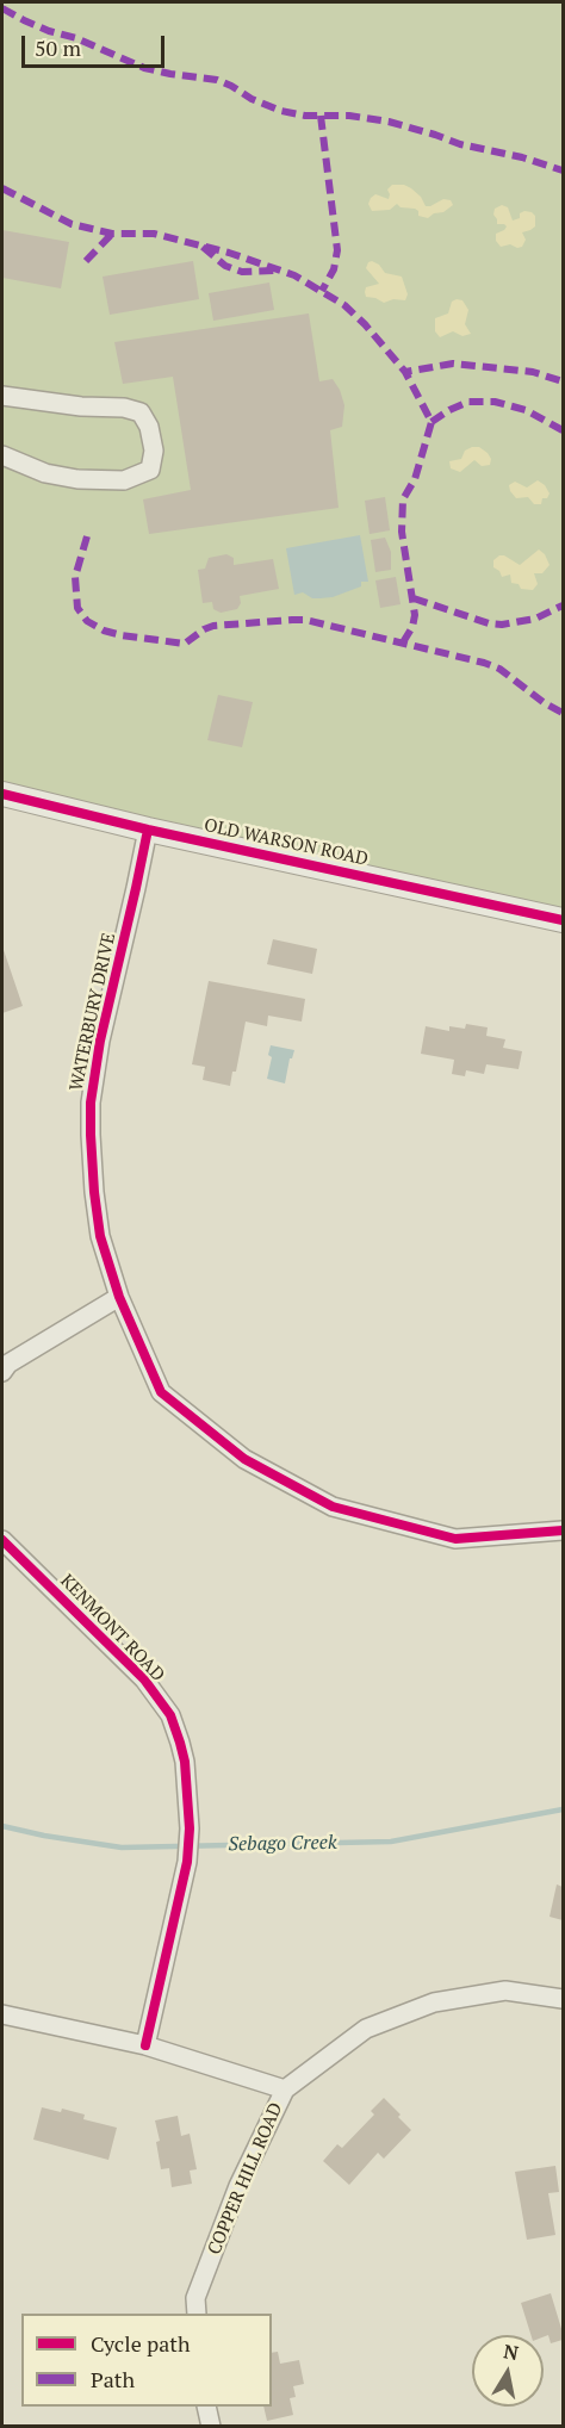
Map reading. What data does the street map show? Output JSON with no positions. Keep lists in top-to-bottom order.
{
  "streets": {
    "street": [
      "OLD WARSON ROAD",
      "WATERBURY DRIVE",
      "KENMONT ROAD",
      "COPPER HILL ROAD"
    ]
  },
  "crossings": [
    ["OLD WARSON ROAD", "WATERBURY DRIVE"]
  ],
  "water": ["Sebago Creek"],
  "legend": ["Cycle path", "Path"],
  "scale_bar": "50 m",
  "north": "top"
}
